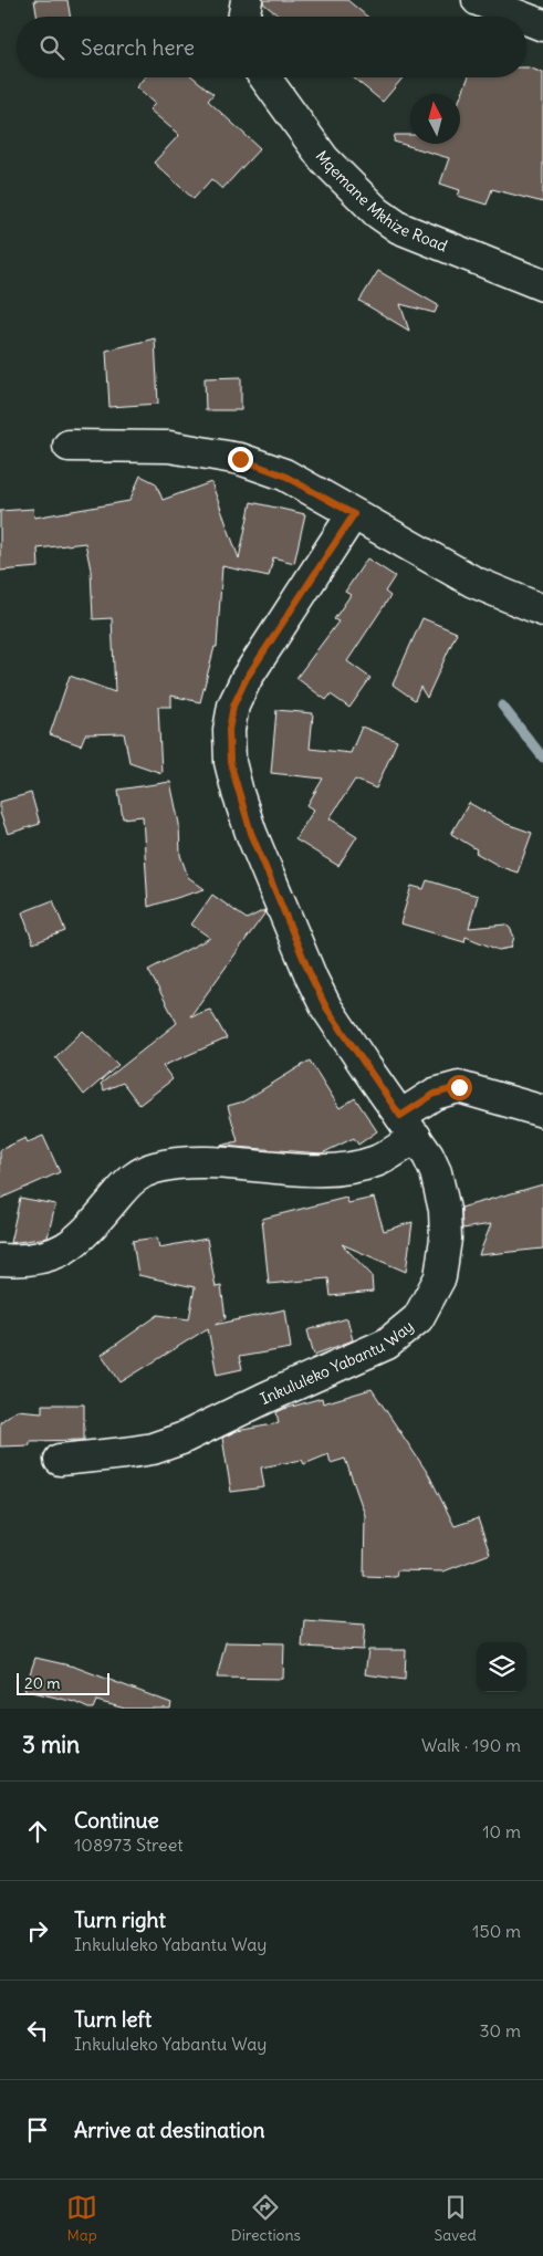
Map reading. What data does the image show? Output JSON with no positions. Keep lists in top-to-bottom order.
{
  "streets": {
    "street": ["Mqemane Mkhize Road", "Inkululeko Yabantu Way"]
  },
  "scale_bar": "20 m",
  "north": "top",
  "page": {
    "search": "Search here",
    "scale": "20 m",
    "heading": ["3 min", "Walk · 190 m"],
    "list": [
      ["Continue", "108973 Street", "10 m"],
      ["Turn right", "Inkululeko Yabantu Way", "150 m"],
      ["Turn left", "Inkululeko Yabantu Way", "30 m"],
      "Arrive at destination"
    ],
    "nav": ["Map", "Directions", "Saved"]
  }
}
